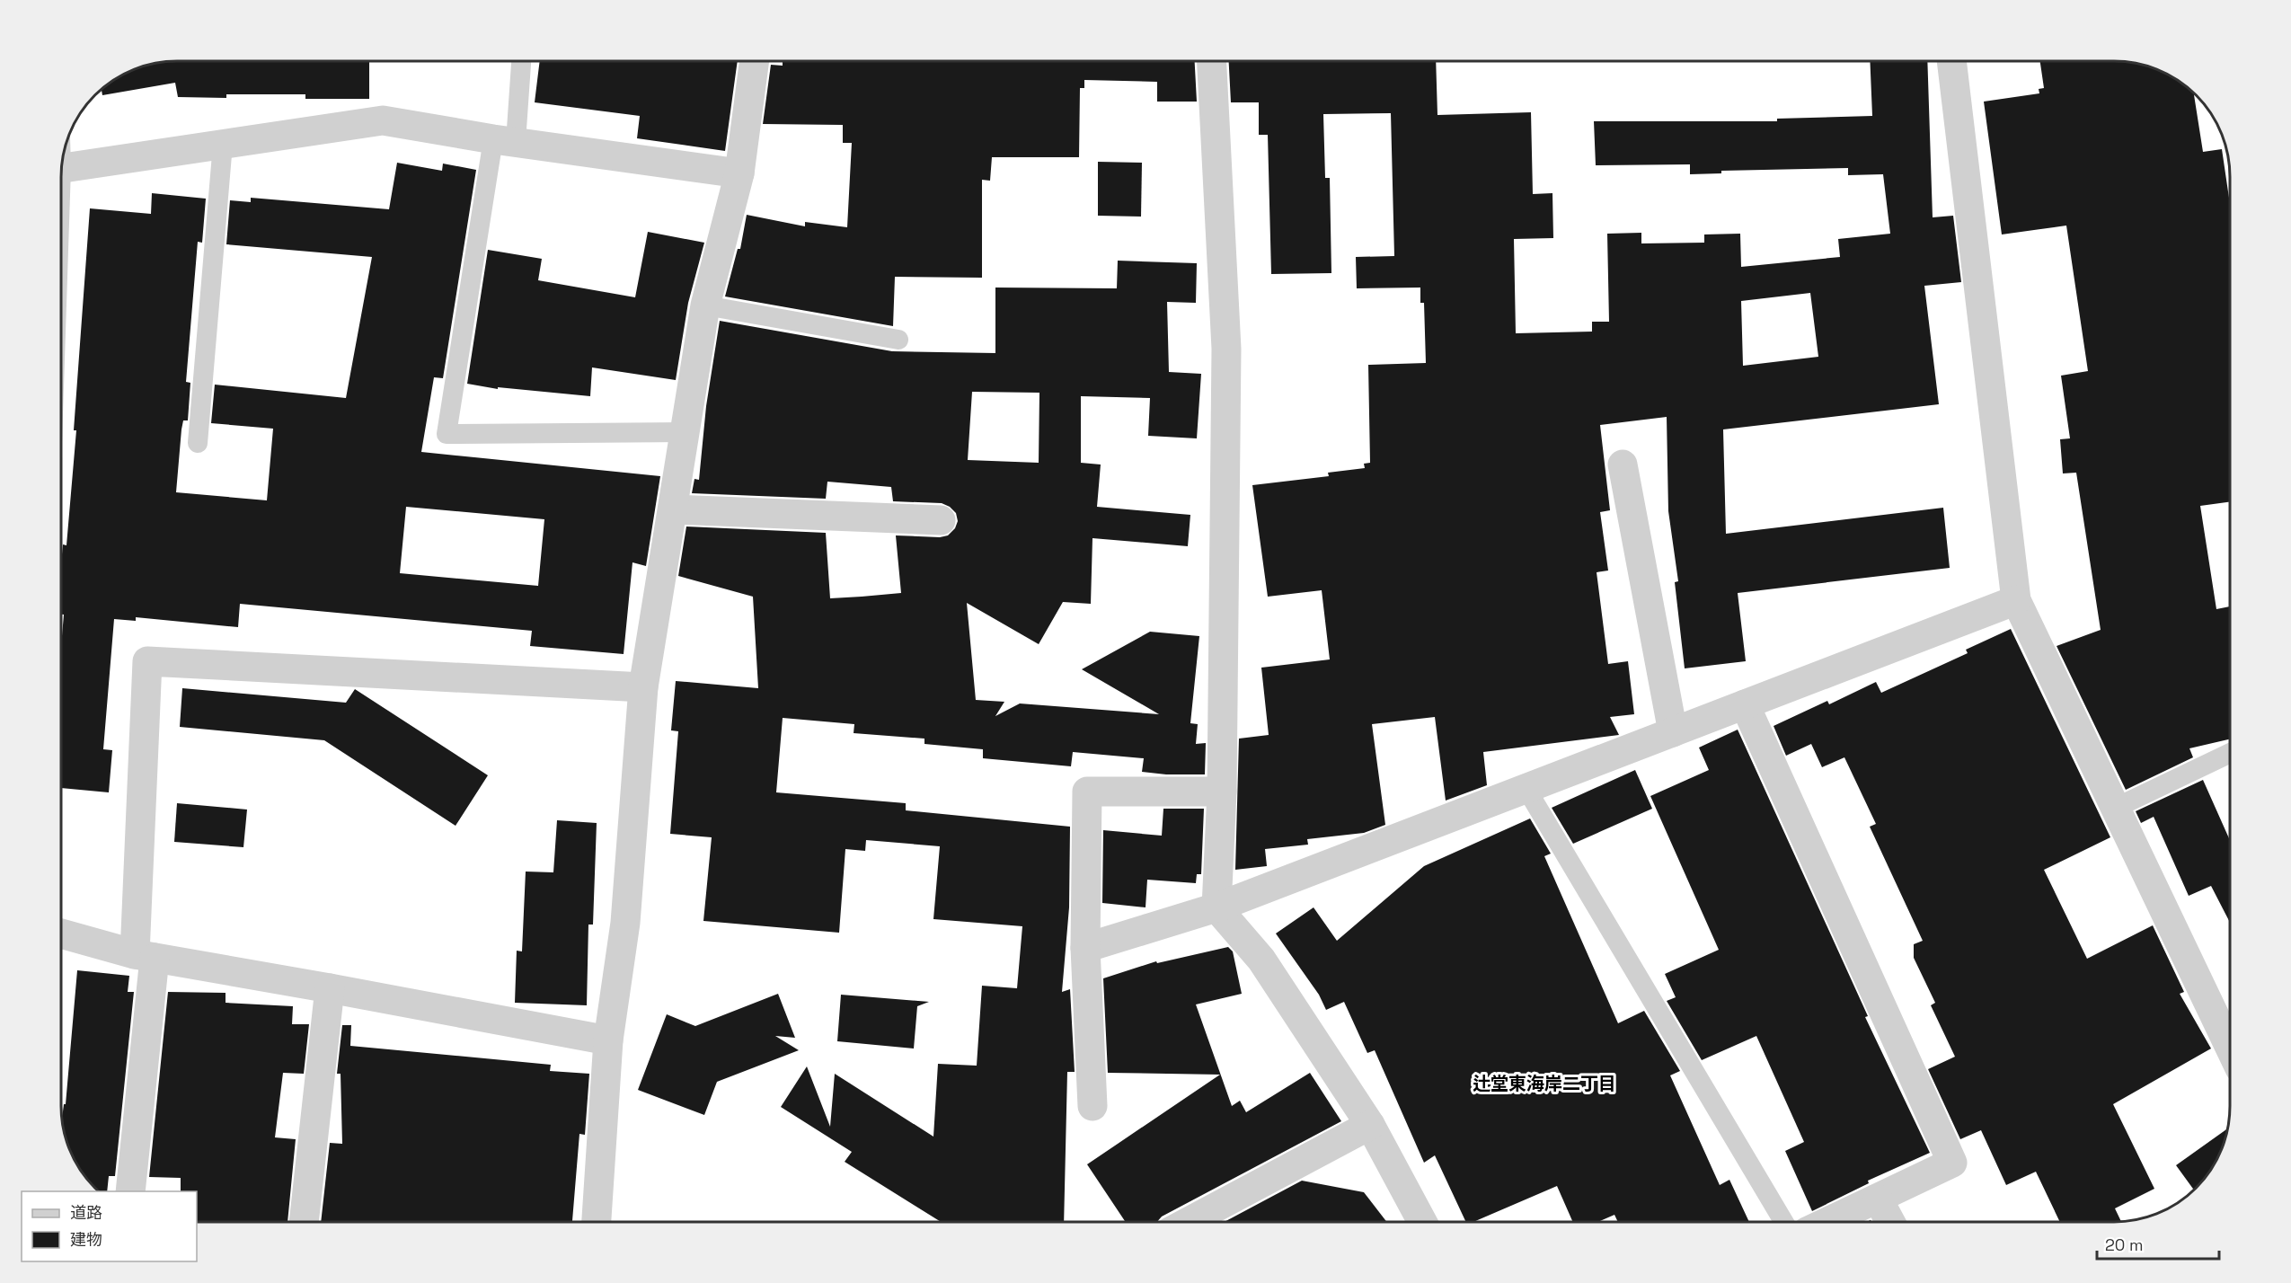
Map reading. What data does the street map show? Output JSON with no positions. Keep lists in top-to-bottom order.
{
  "districts": ["辻堂東海岸二丁目"],
  "legend": ["道路", "建物"],
  "scale_bar": "20 m"
}
